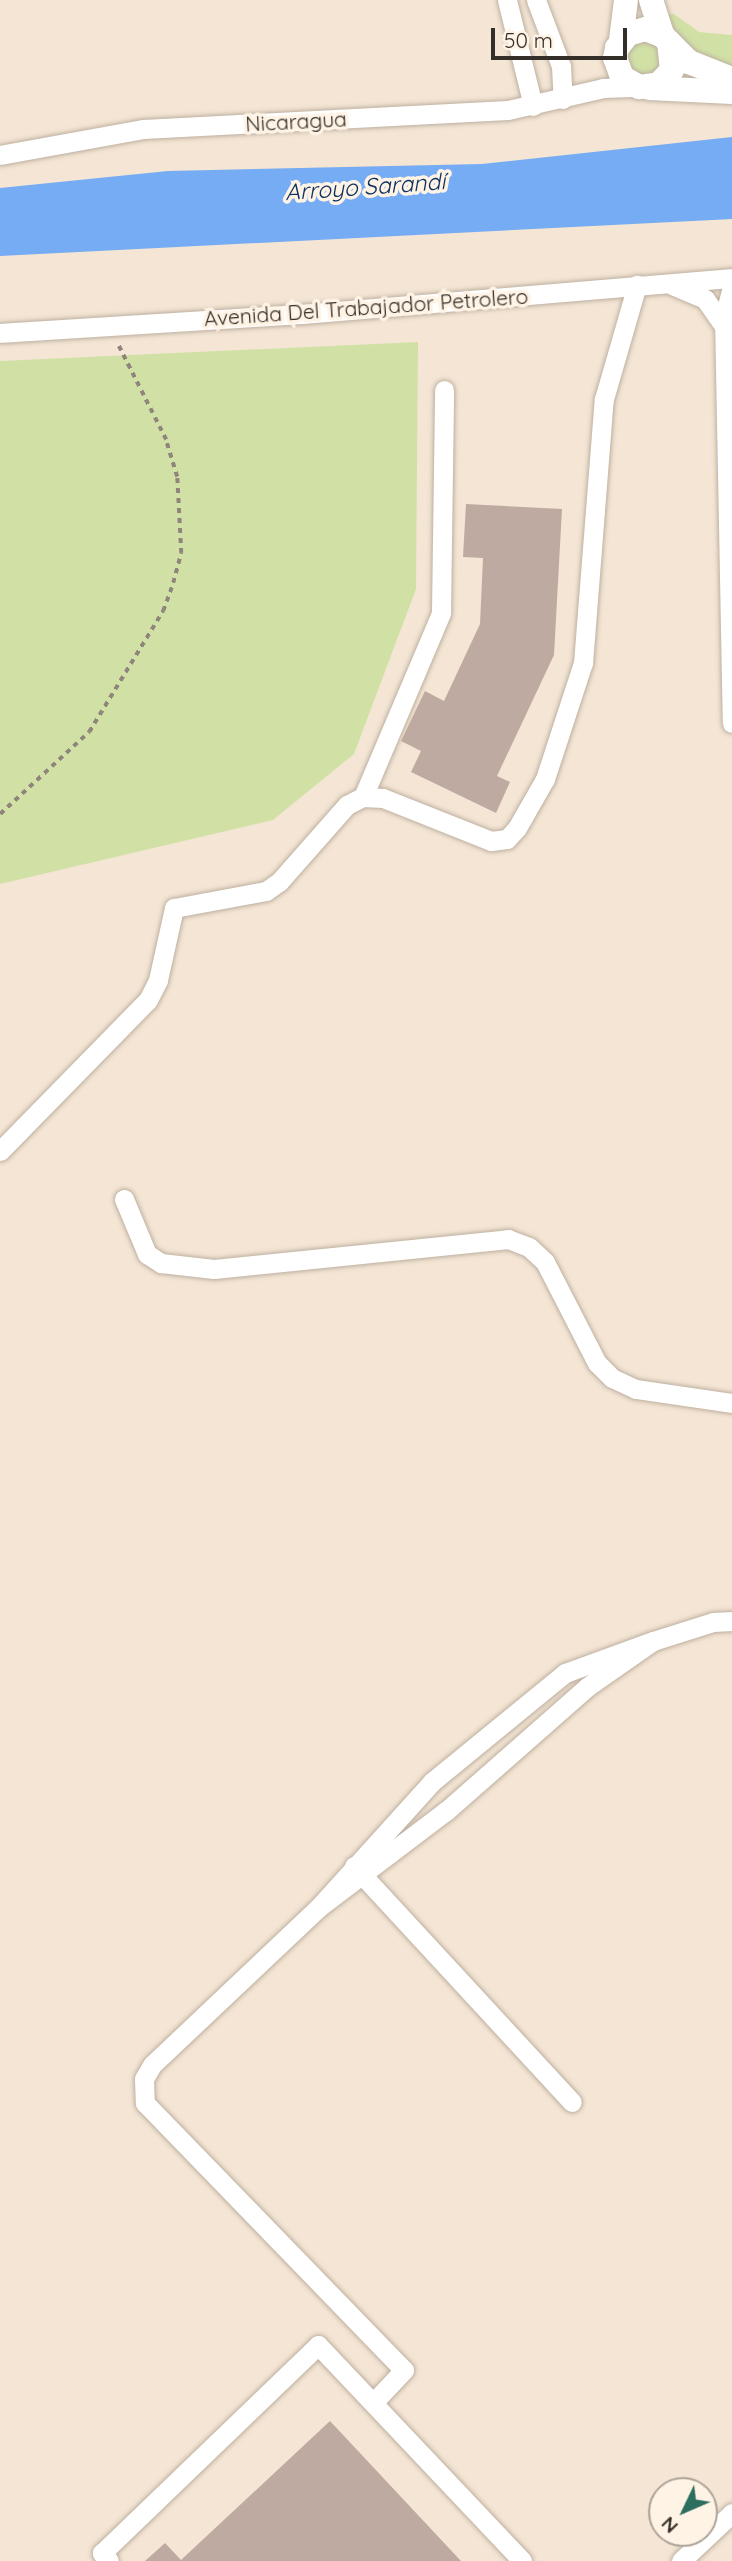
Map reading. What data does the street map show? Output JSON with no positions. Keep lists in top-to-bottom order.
{
  "streets": {
    "main road": ["Nicaragua"],
    "street": ["Avenida Del Trabajador Petrolero"]
  },
  "water": ["Arroyo Sarandí"],
  "scale_bar": "50 m",
  "north": "bottom left"
}
